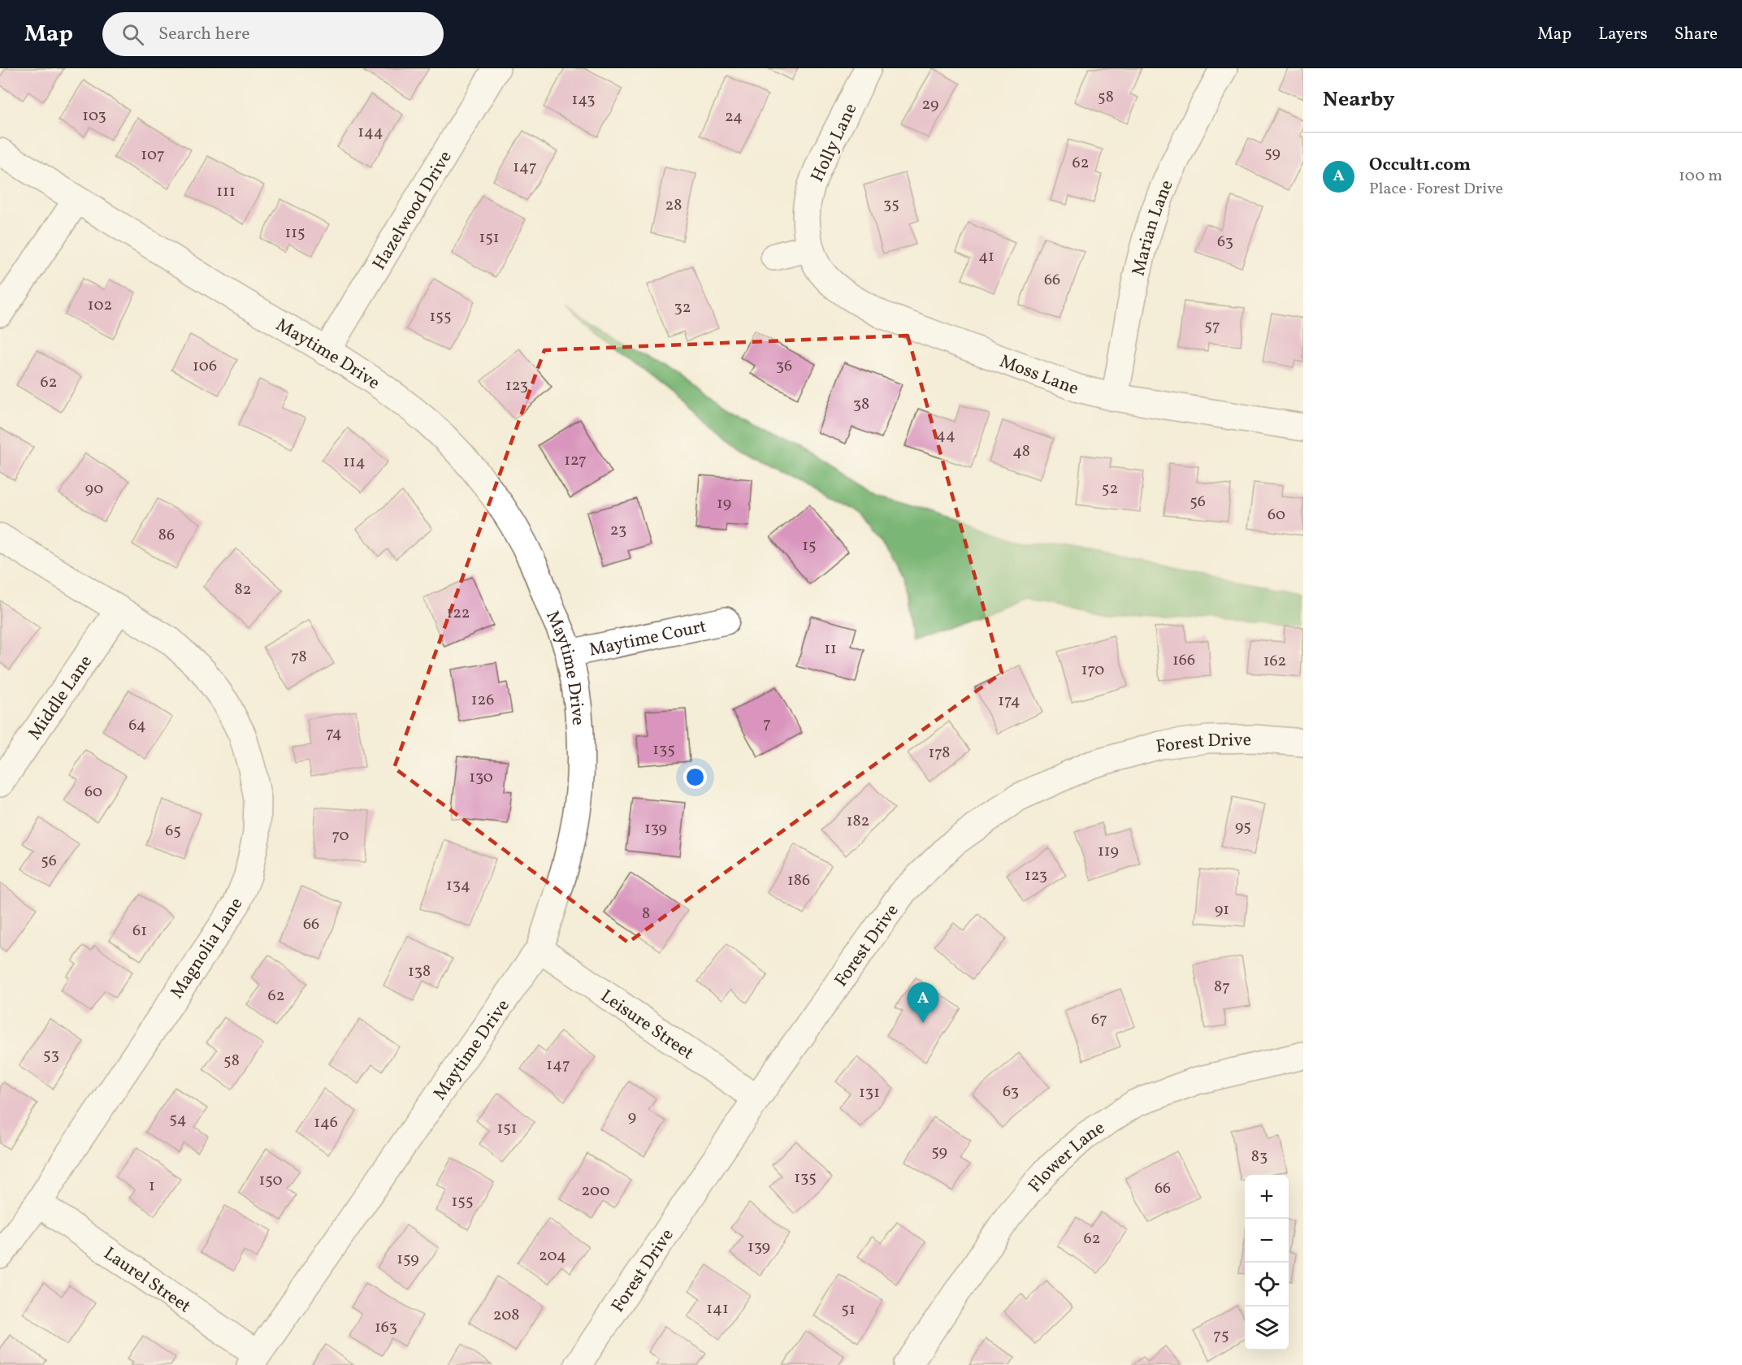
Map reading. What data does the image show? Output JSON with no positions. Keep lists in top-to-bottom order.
{
  "streets": {
    "street": [
      "Holly Lane",
      "Hazelwood Drive",
      "Marian Lane",
      "Maytime Drive",
      "Moss Lane",
      "Maytime Court",
      "Middle Lane",
      "Forest Drive",
      "Magnolia Lane",
      "Leisure Street",
      "Flower Lane",
      "Laurel Street"
    ]
  },
  "crossings": [
    ["Holly Lane", "Moss Lane"],
    ["Hazelwood Drive", "Maytime Drive"],
    ["Marian Lane", "Moss Lane"],
    ["Maytime Drive", "Maytime Court"],
    ["Maytime Drive", "Leisure Street"],
    ["Maytime Drive", "Laurel Street"],
    ["Middle Lane", "Magnolia Lane"],
    ["Forest Drive", "Leisure Street"],
    ["Magnolia Lane", "Laurel Street"]
  ],
  "house_numbers": [
    "58",
    "143",
    "29",
    "103",
    "24",
    "144",
    "59",
    "107",
    "62",
    "147",
    "111",
    "35",
    "28",
    "115",
    "151",
    "63",
    "41",
    "66",
    "102",
    "32",
    "155",
    "57",
    "106",
    "36",
    "62",
    "123",
    "38",
    "44",
    "48",
    "127",
    "114",
    "90",
    "52",
    "56",
    "19",
    "60",
    "23",
    "86",
    "15",
    "82",
    "122",
    "11",
    "78",
    "166",
    "162",
    "170",
    "126",
    "174",
    "7",
    "64",
    "74",
    "135",
    "178",
    "130",
    "60",
    "182",
    "95",
    "139",
    "65",
    "70",
    "119",
    "56",
    "123",
    "186",
    "134",
    "91",
    "8",
    "66",
    "61",
    "138",
    "87",
    "62",
    "67",
    "53",
    "58",
    "147",
    "63",
    "131",
    "9",
    "54",
    "146",
    "151",
    "59",
    "83",
    "135",
    "150",
    "1",
    "66",
    "200",
    "155",
    "62",
    "139",
    "204",
    "159",
    "141",
    "51",
    "208",
    "163",
    "75"
  ],
  "page": {
    "header": "Map",
    "search": "Search here",
    "nav": ["Map", "Layers", "Share"],
    "heading": "Nearby",
    "list": [
      {
        "mark": "A",
        "name": "Occult1.com",
        "note": "Place · Forest Drive",
        "value": "100 m"
      }
    ],
    "pins": "A",
    "map_buttons": ["+", "−"]
  }
}
